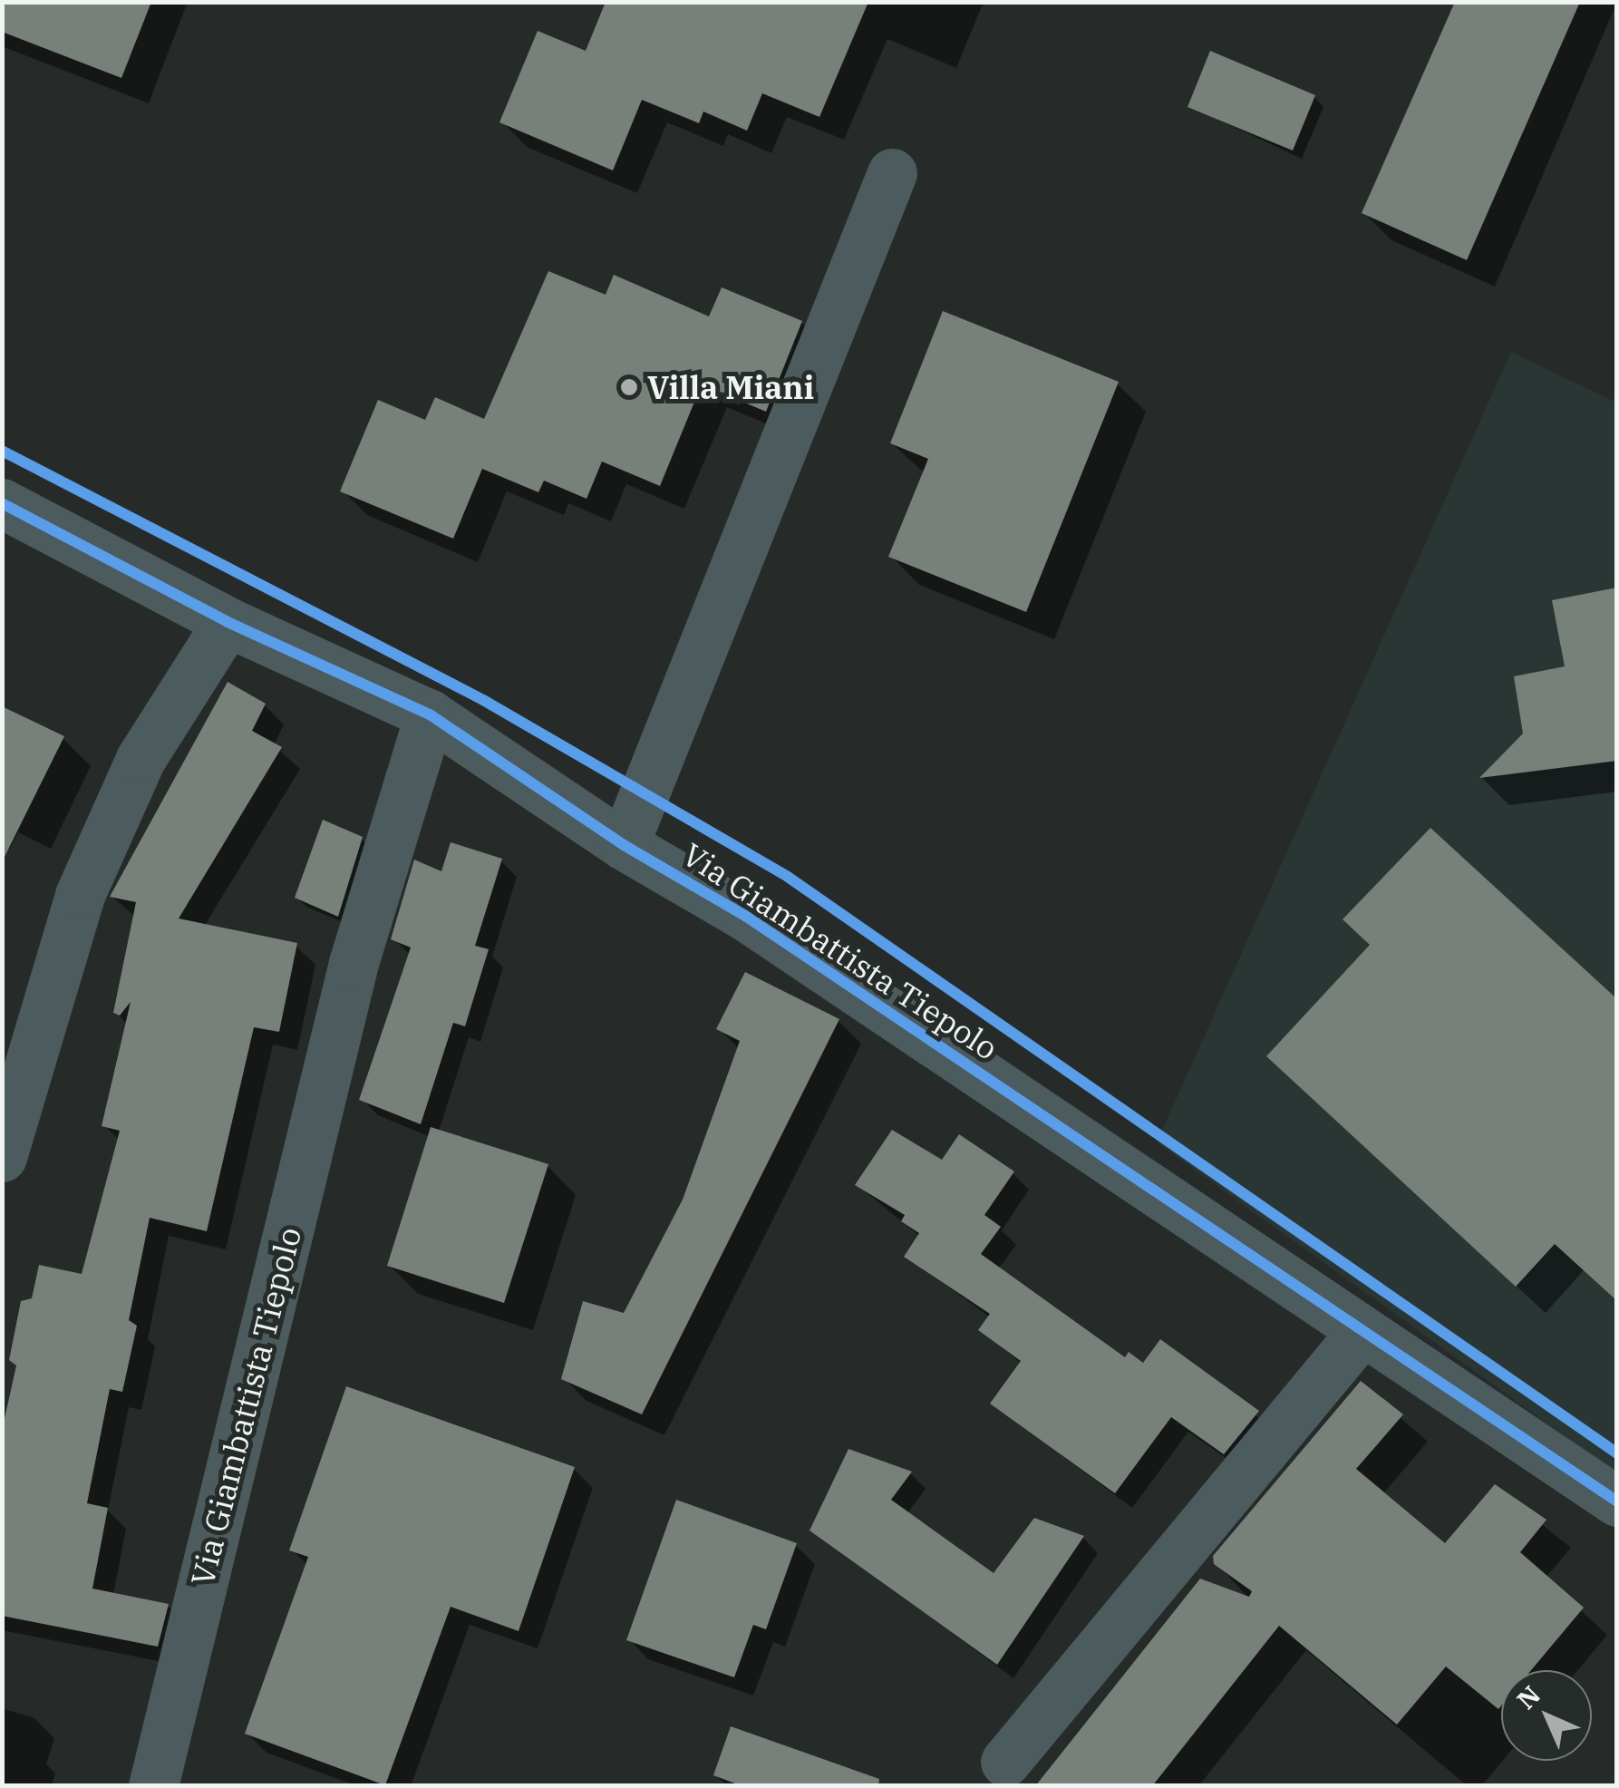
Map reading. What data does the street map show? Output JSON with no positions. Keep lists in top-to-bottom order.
{
  "streets": {
    "street": ["Via Giambattista Tiepolo"]
  },
  "places": ["Villa Miani"],
  "north": "top left"
}
